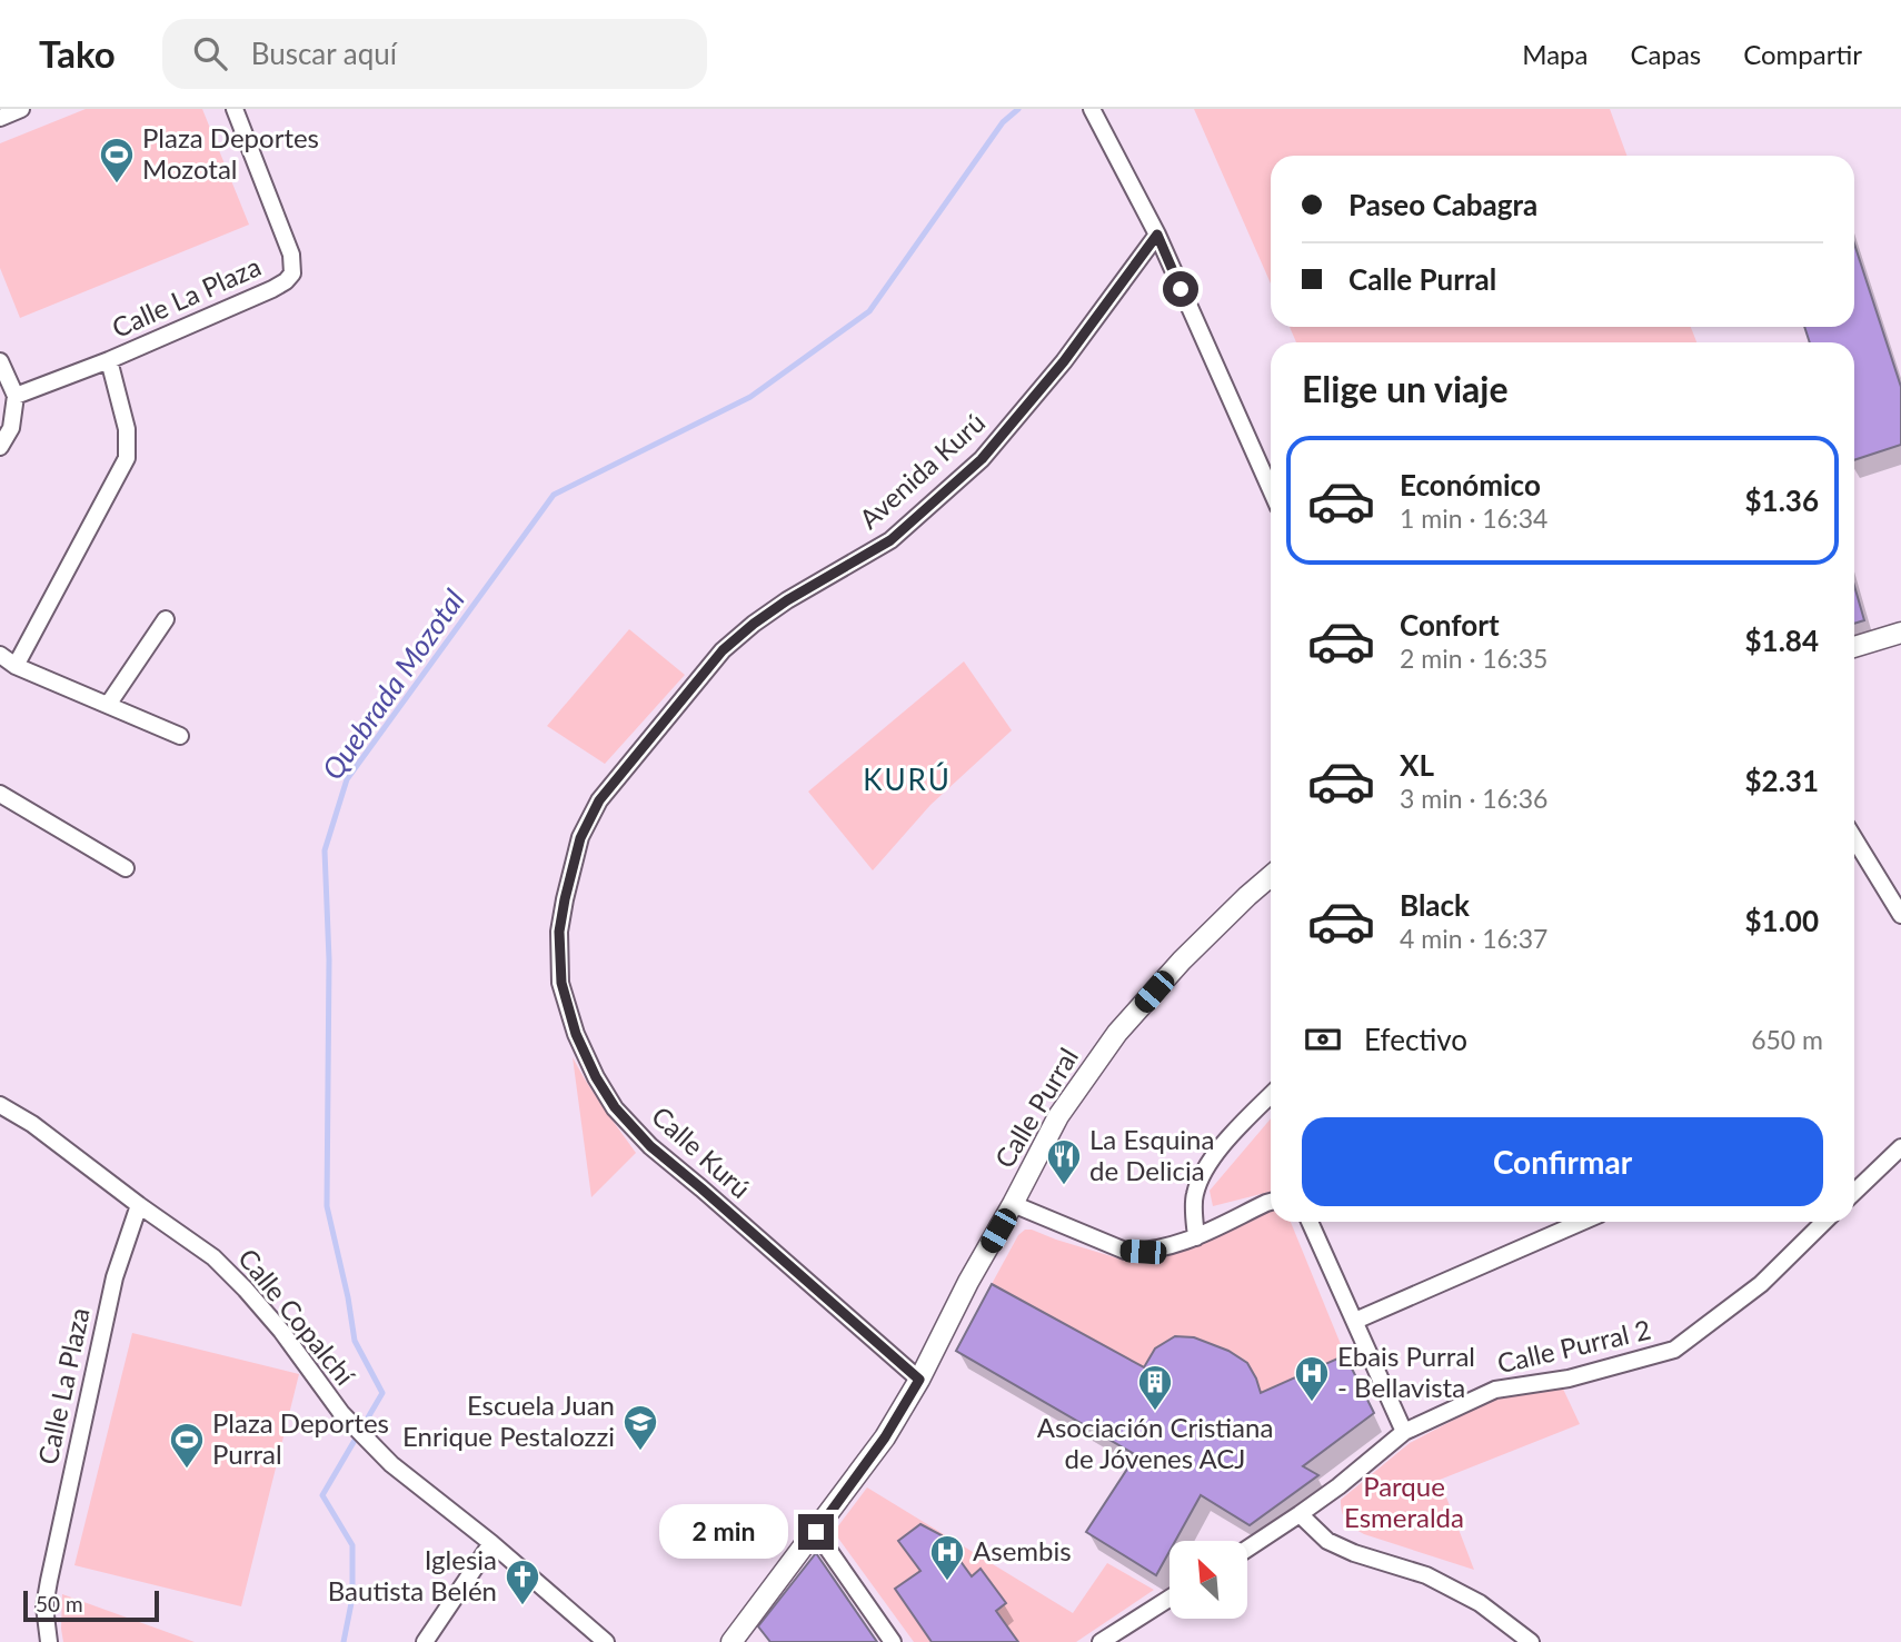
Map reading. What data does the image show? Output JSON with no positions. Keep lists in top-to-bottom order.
{
  "streets": {
    "street": [
      "Calle La Plaza",
      "Avenida Kurú",
      "Calle Purral",
      "Calle Kurú",
      "Calle Copalchí",
      "Calle Purral 2"
    ]
  },
  "crossings": [
    ["Calle La Plaza", "Calle Copalchí"],
    ["Avenida Kurú", "Calle Kurú"],
    ["Calle Purral", "Calle Kurú"]
  ],
  "districts": ["KURÚ"],
  "water": ["Quebrada Mozotal"],
  "parks": ["Parque Esmeralda"],
  "places": {
    "sports": ["Plaza Deportes Mozotal", "Plaza Deportes Purral"],
    "restaurant": ["La Esquina de Delicia"],
    "hospital": ["Ebais Purral - Bellavista", "Asembis"],
    "building": ["Asociación Cristiana de Jóvenes ACJ"],
    "school or university": ["Escuela Juan Enrique Pestalozzi"],
    "church": ["Iglesia Bautista Belén"]
  },
  "scale_bar": "50 m",
  "north": "top left",
  "page": {
    "header": "Tako",
    "search": "Buscar aquí",
    "nav": ["Mapa", "Capas", "Compartir"],
    "banner": ["Paseo Cabagra", "Calle Purral"],
    "heading": "Elige un viaje",
    "list": [
      {
        "name": "Económico",
        "note": "1 min · 16:34",
        "value": "$1.36"
      },
      {
        "name": "Confort",
        "note": "2 min · 16:35",
        "value": "$1.84"
      },
      {
        "name": "XL",
        "note": "3 min · 16:36",
        "value": "$2.31"
      },
      {
        "name": "Black",
        "note": "4 min · 16:37",
        "value": "$1.00"
      }
    ],
    "pay": ["Efectivo", "650 m"],
    "buttons": "Confirmar",
    "bubble": "2 min",
    "scale": "50 m"
  }
}
